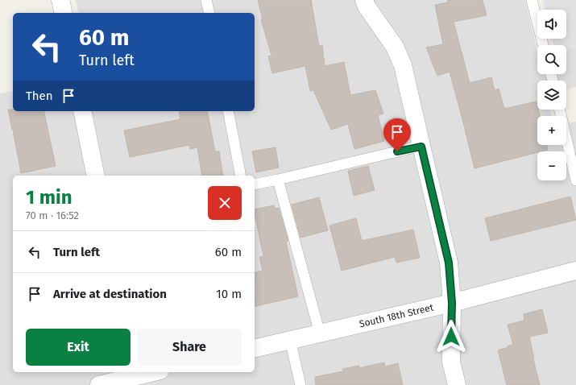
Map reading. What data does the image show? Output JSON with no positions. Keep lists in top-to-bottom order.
{
  "streets": {
    "street": ["South 18th Street"]
  },
  "page": {
    "map_buttons": ["+", "−"],
    "turn": ["60 m", "Turn left"],
    "then": "Then",
    "heading": ["1 min", "70 m · 16:52"],
    "list": [
      {
        "name": "Turn left",
        "value": "60 m"
      },
      {
        "name": "Arrive at destination",
        "value": "10 m"
      }
    ],
    "buttons": ["Exit", "Share"]
  }
}
